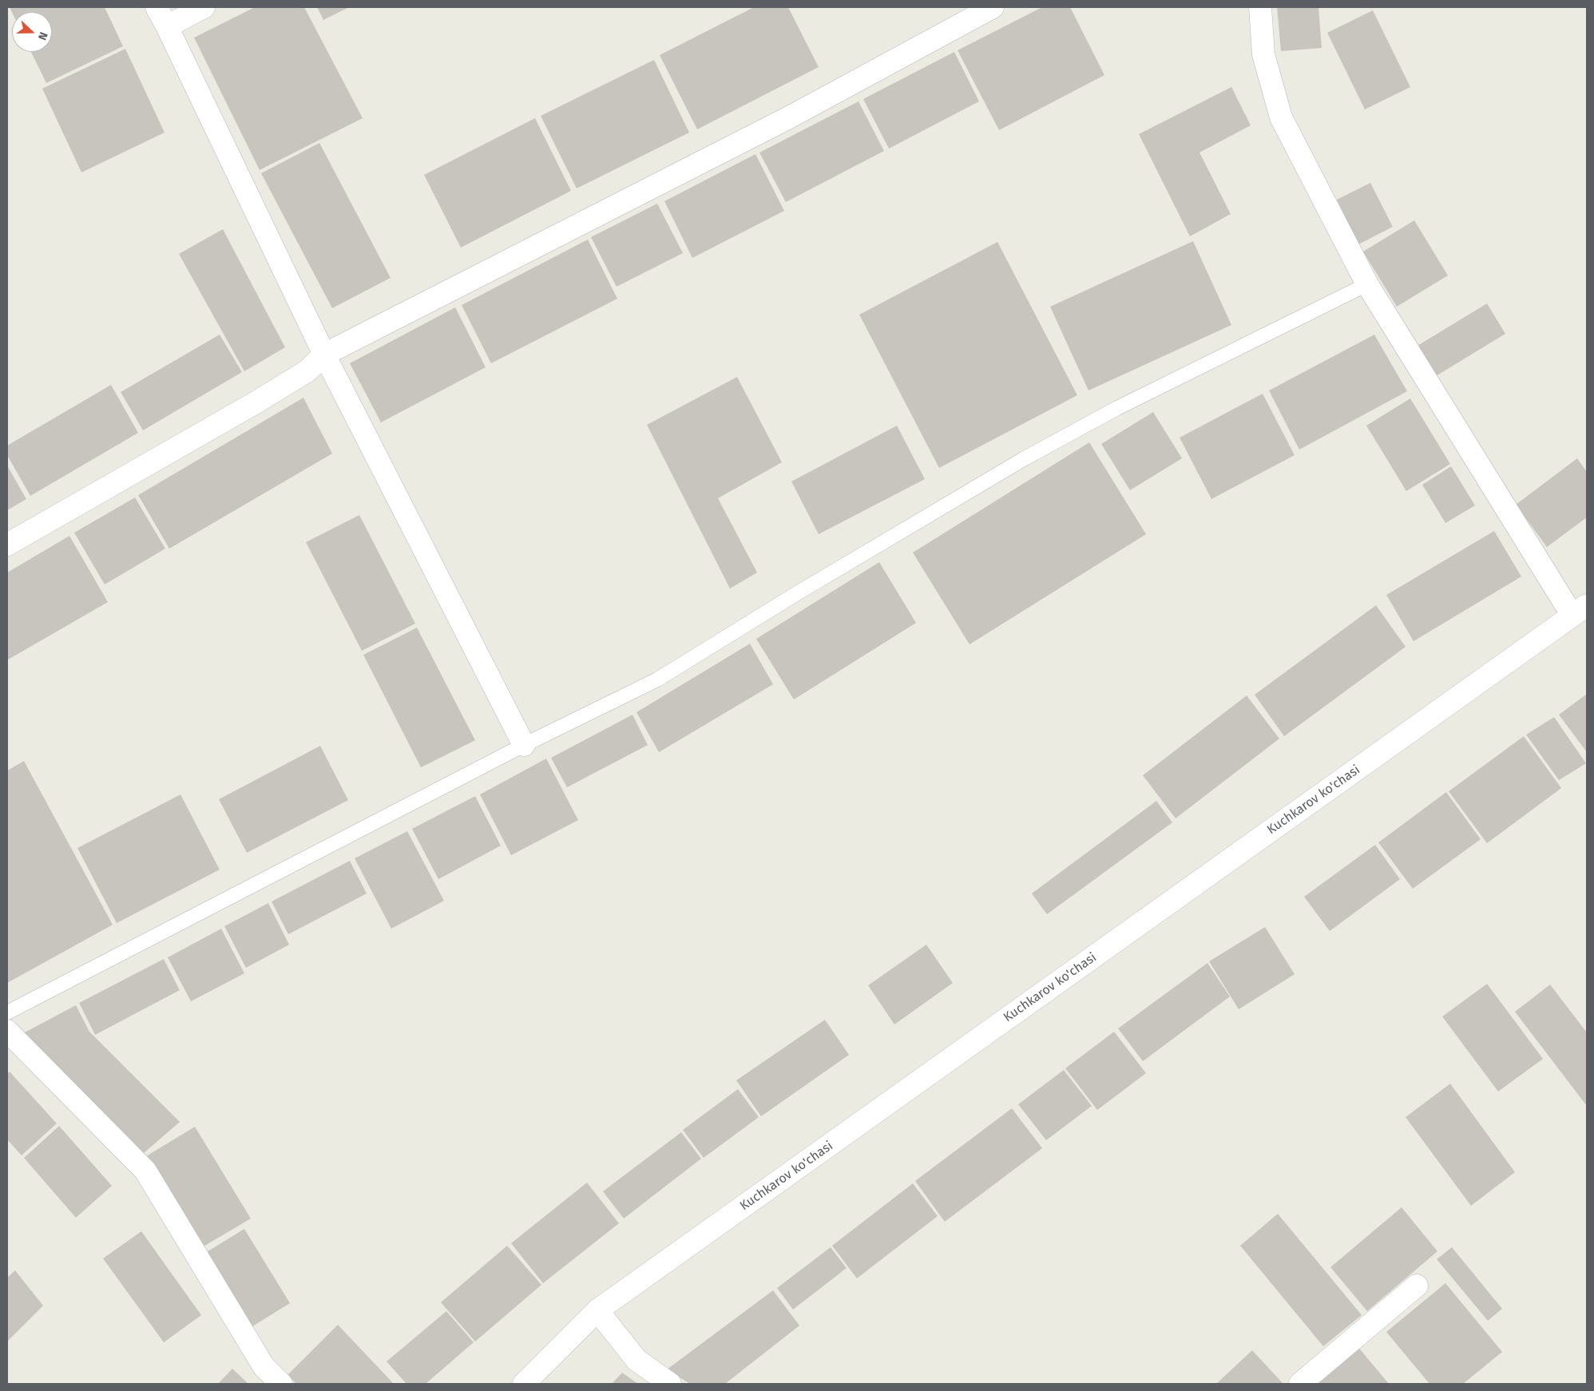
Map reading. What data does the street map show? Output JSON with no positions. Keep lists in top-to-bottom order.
{
  "streets": {
    "street": ["Kuchkarov ko'chasi"]
  },
  "north": "right"
}
